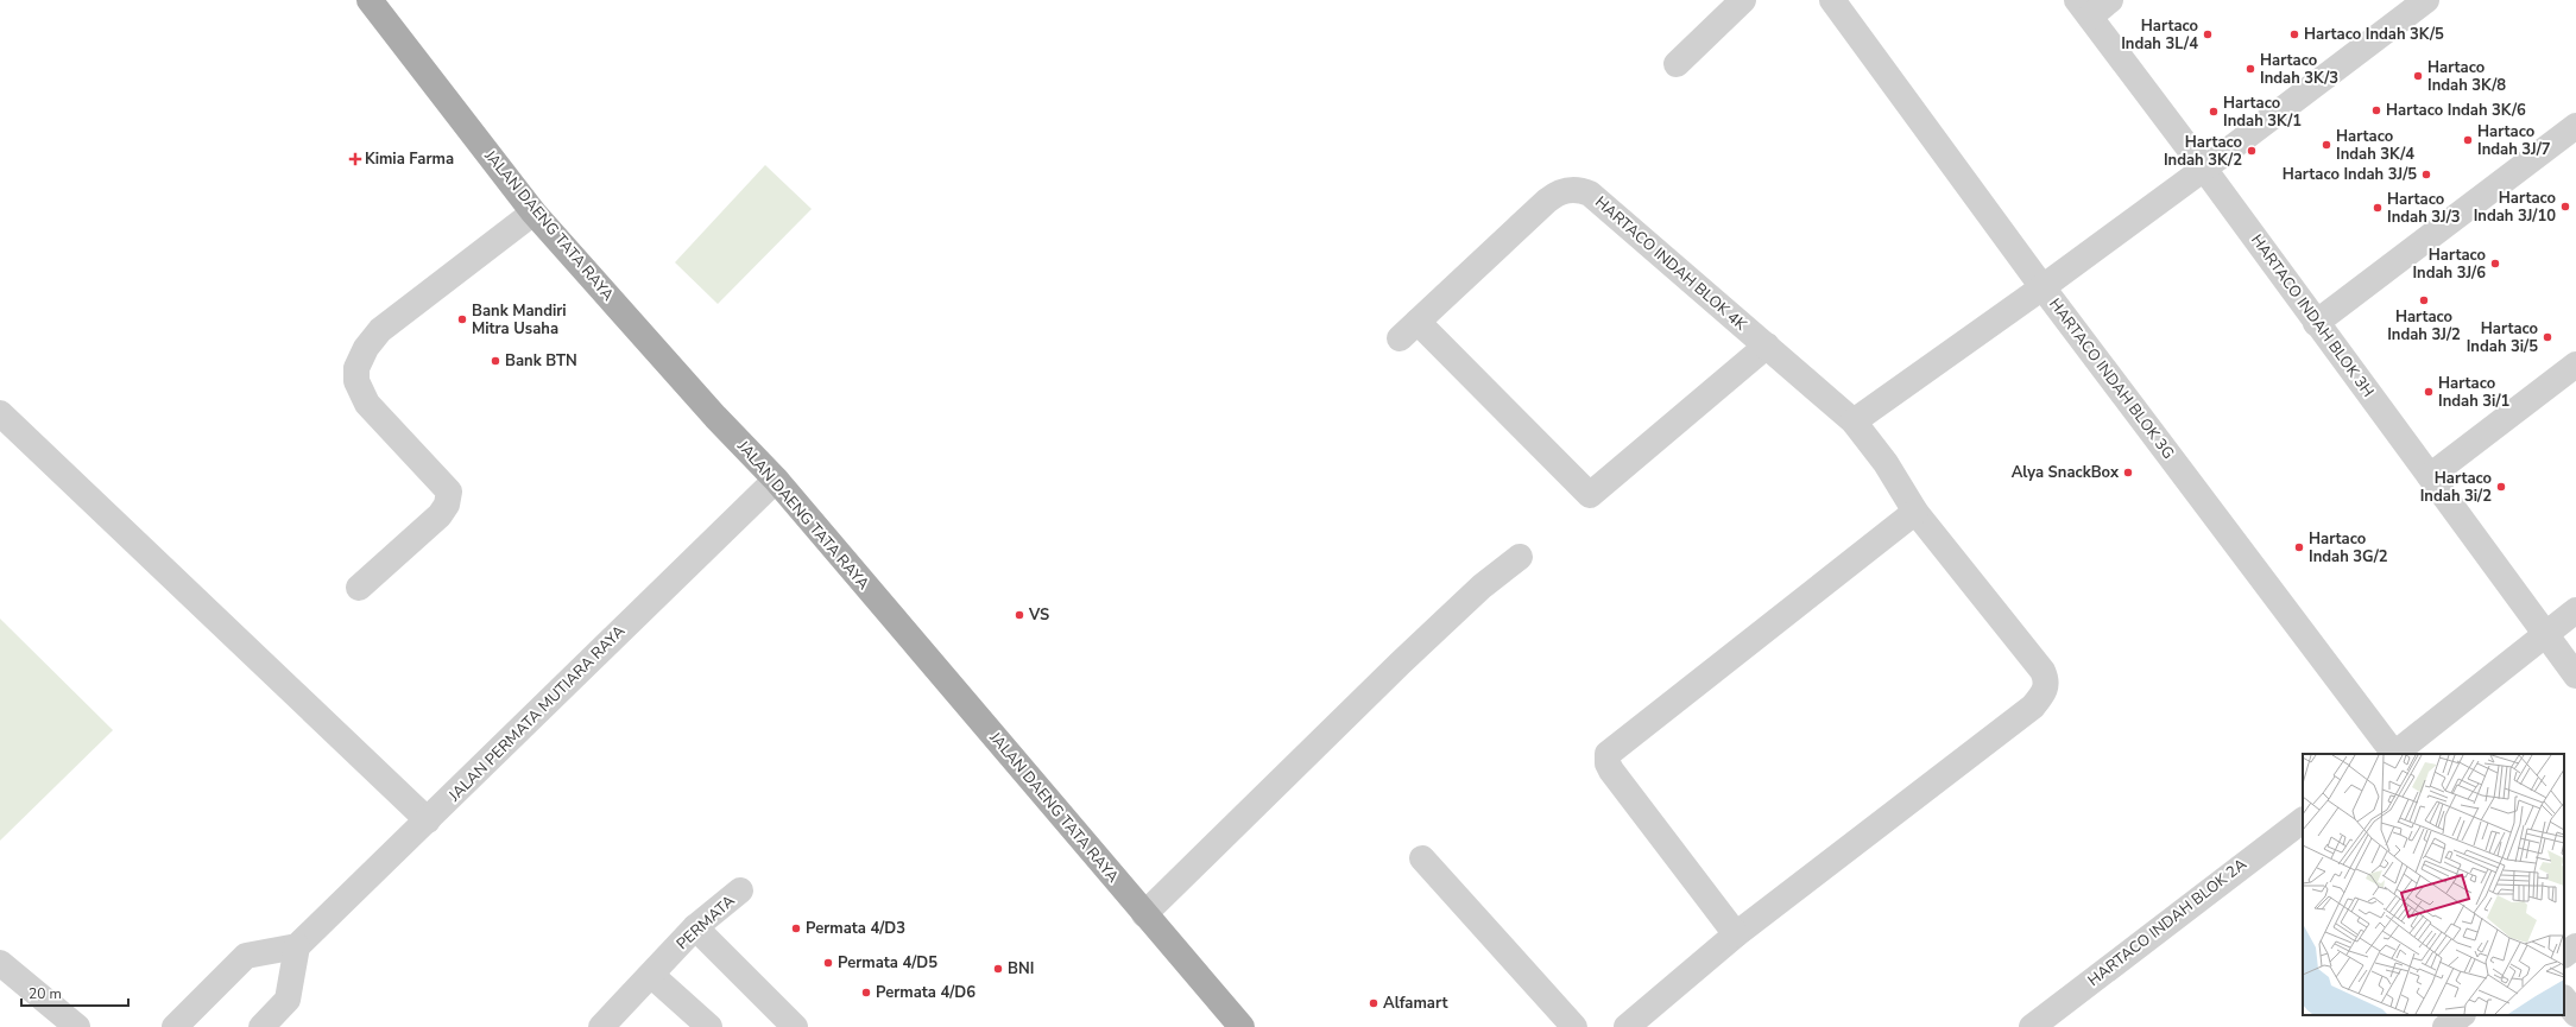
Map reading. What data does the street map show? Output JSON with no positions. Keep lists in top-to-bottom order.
{
  "streets": {
    "main road": ["JALAN DAENG TATA RAYA"],
    "street": [
      "HARTACO INDAH BLOK 4K",
      "HARTACO INDAH BLOK 3H",
      "HARTACO INDAH BLOK 3G",
      "JALAN PERMATA MUTIARA RAYA",
      "PERMATA",
      "HARTACO INDAH BLOK 2A"
    ]
  },
  "crossings": [
    ["JALAN DAENG TATA RAYA", "JALAN PERMATA MUTIARA RAYA"]
  ],
  "places": {
    "other": [
      "Hartaco Indah 3L/4",
      "Hartaco Indah 3K/5",
      "Hartaco Indah 3K/3",
      "Hartaco Indah 3K/8",
      "Hartaco Indah 3K/6",
      "Hartaco Indah 3K/1",
      "Hartaco Indah 3J/7",
      "Hartaco Indah 3K/4",
      "Hartaco Indah 3K/2",
      "Hartaco Indah 3J/5",
      "Hartaco Indah 3J/10",
      "Hartaco Indah 3J/3",
      "Hartaco Indah 3J/6",
      "Hartaco Indah 3J/2",
      "Bank Mandiri Mitra Usaha",
      "Hartaco Indah 3i/5",
      "Bank BTN",
      "Hartaco Indah 3i/1",
      "Alya SnackBox",
      "Hartaco Indah 3i/2",
      "Hartaco Indah 3G/2",
      "VS",
      "Permata 4/D3",
      "Permata 4/D5",
      "BNI",
      "Permata 4/D6",
      "Alfamart"
    ],
    "health": ["Kimia Farma"]
  },
  "scale_bar": "20 m"
}
